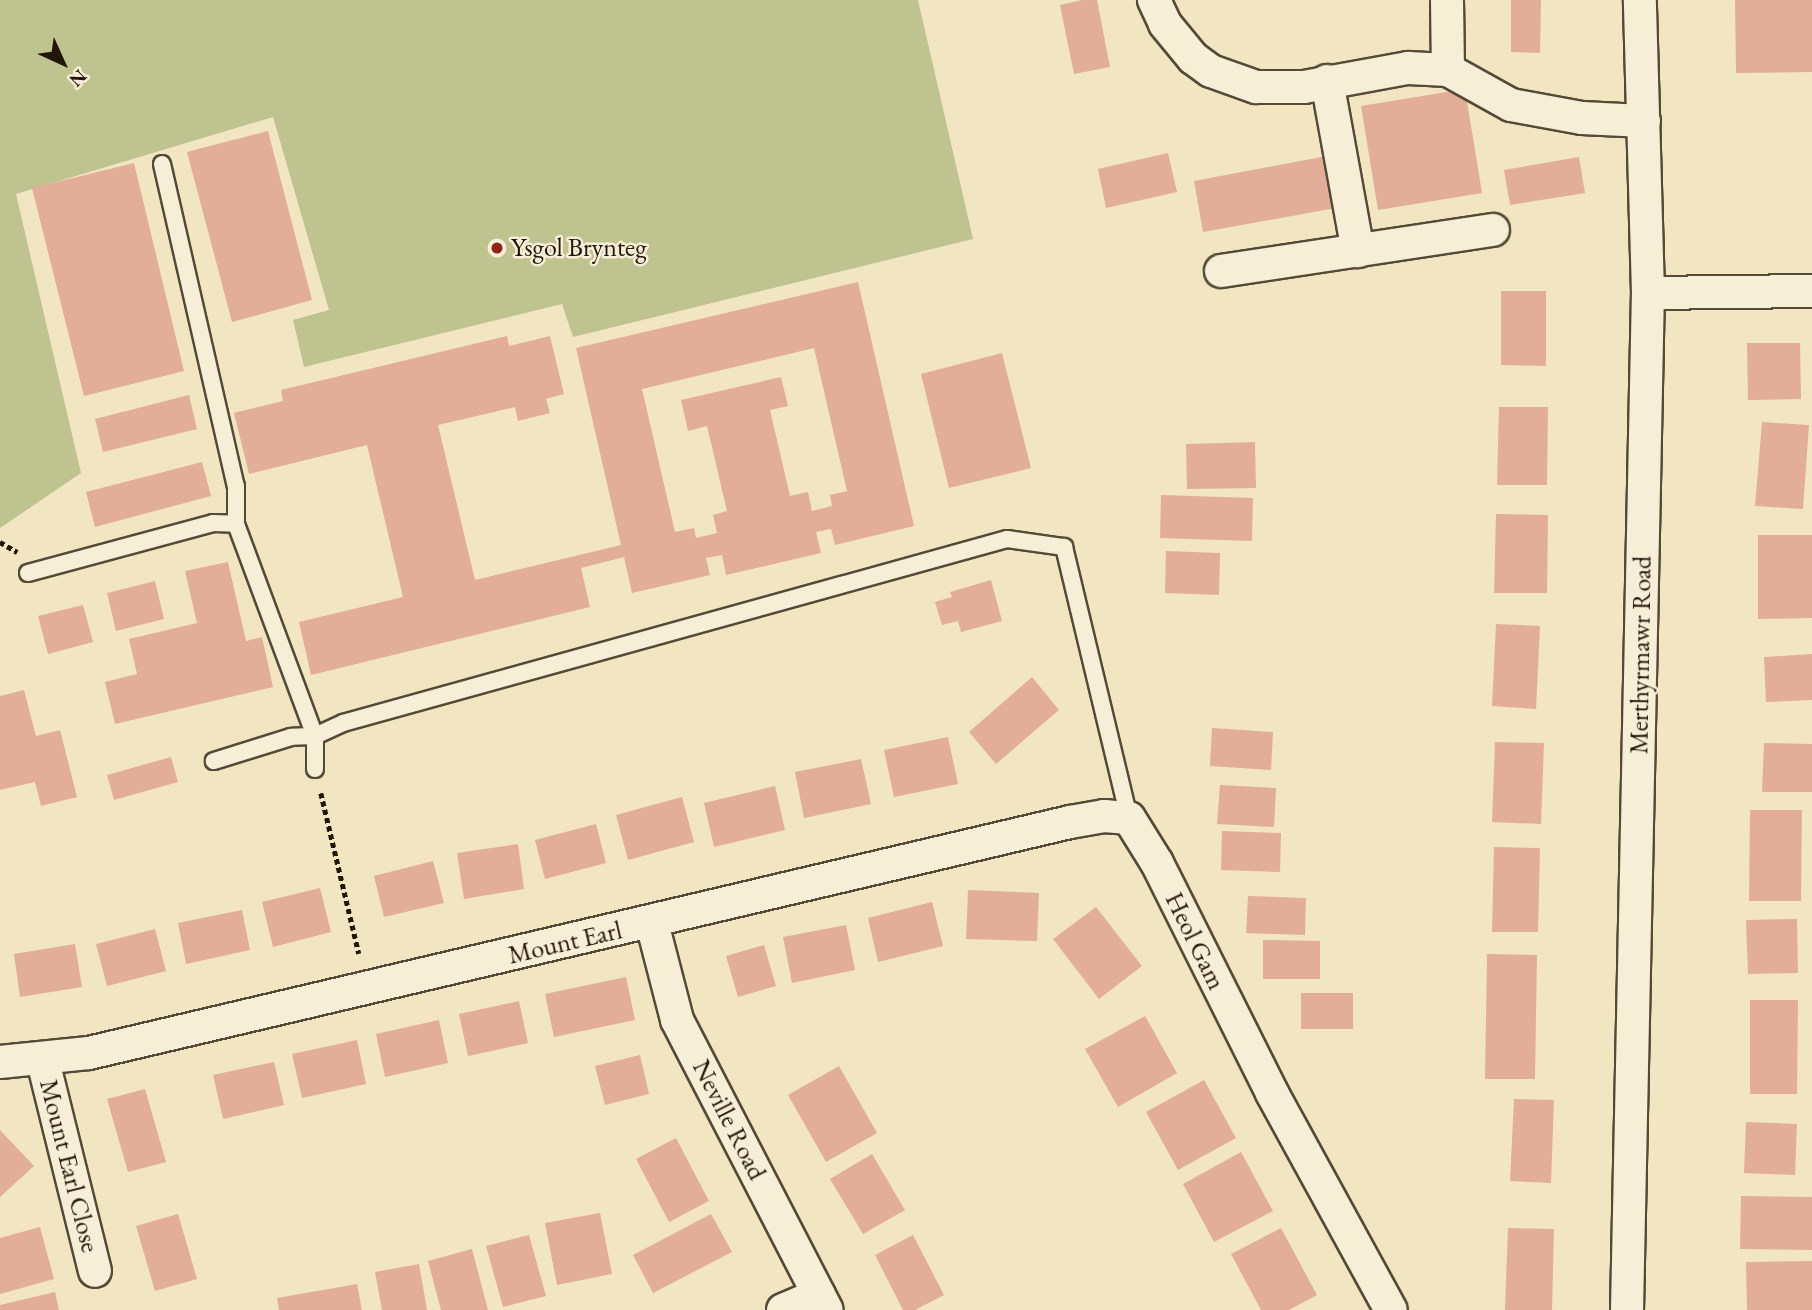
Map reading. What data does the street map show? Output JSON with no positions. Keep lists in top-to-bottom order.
{
  "streets": {
    "street": [
      "Merthyrmawr Road",
      "Heol Gam",
      "Mount Earl",
      "Neville Road",
      "Mount Earl Close"
    ]
  },
  "crossings": [
    ["Heol Gam", "Mount Earl"],
    ["Mount Earl", "Neville Road"],
    ["Mount Earl", "Mount Earl Close"]
  ],
  "places": ["Ysgol Brynteg"],
  "north": "bottom right"
}
